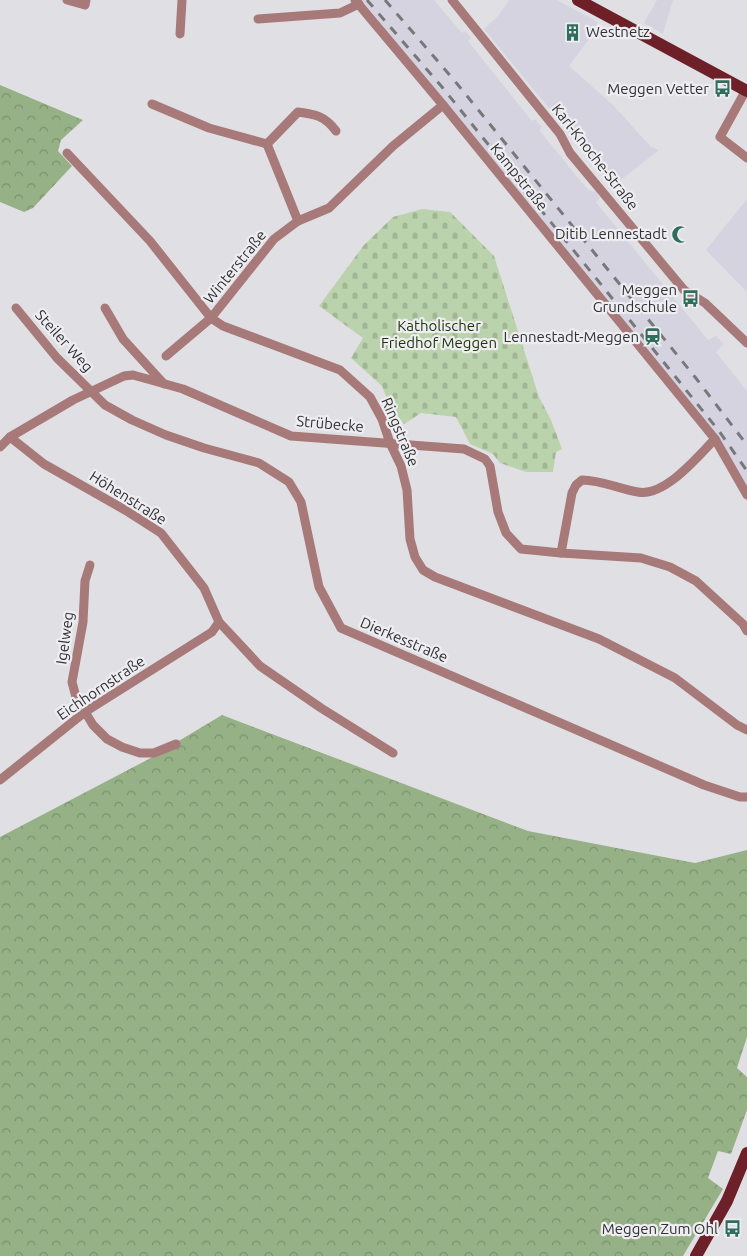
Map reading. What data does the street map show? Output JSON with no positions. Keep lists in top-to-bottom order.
{
  "streets": {
    "street": [
      "Karl-Knoche-Straße",
      "Kampstraße",
      "Winterstraße",
      "Steiler Weg",
      "Strübecke",
      "Ringstraße",
      "Höhenstraße",
      "Igelweg",
      "Dierkesstraße",
      "Eichhornstraße"
    ]
  },
  "crossings": [
    ["Kampstraße", "Winterstraße"],
    ["Winterstraße", "Ringstraße"],
    ["Steiler Weg", "Strübecke"],
    ["Steiler Weg", "Dierkesstraße"],
    ["Strübecke", "Ringstraße"],
    ["Strübecke", "Höhenstraße"],
    ["Strübecke", "Dierkesstraße"],
    ["Höhenstraße", "Eichhornstraße"],
    ["Igelweg", "Eichhornstraße"]
  ],
  "parks": ["Katholischer Friedhof Meggen"],
  "places": {
    "building": ["Westnetz"],
    "bus stop": ["Meggen Vetter", "Meggen Grundschule", "Meggen Zum Ohl"],
    "mosque": ["Ditib Lennestadt"],
    "station": ["Lennestadt-Meggen"]
  }
}
